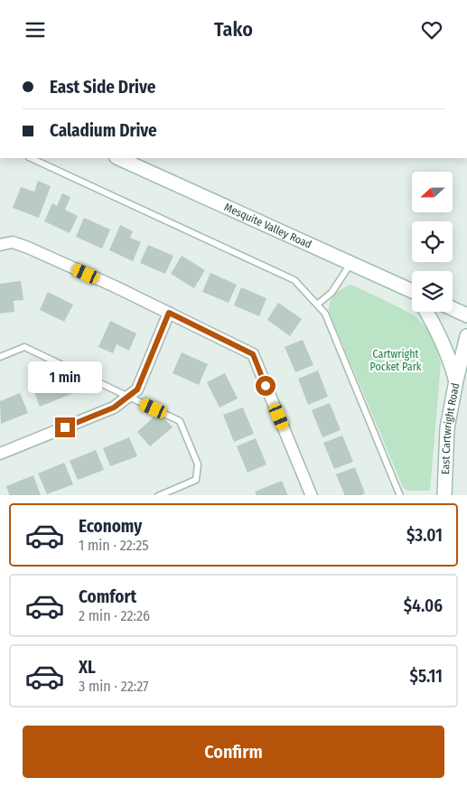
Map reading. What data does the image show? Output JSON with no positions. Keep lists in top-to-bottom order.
{
  "streets": {
    "street": ["Mesquite Valley Road", "East Cartwright Road"]
  },
  "parks": ["Cartwright Pocket Park"],
  "north": "left",
  "page": {
    "header": "Tako",
    "banner": ["East Side Drive", "Caladium Drive"],
    "bubble": "1 min",
    "list": [
      {
        "name": "Economy",
        "note": "1 min · 22:25",
        "value": "$3.01"
      },
      {
        "name": "Comfort",
        "note": "2 min · 22:26",
        "value": "$4.06"
      },
      {
        "name": "XL",
        "note": "3 min · 22:27",
        "value": "$5.11"
      }
    ],
    "buttons": "Confirm"
  }
}
